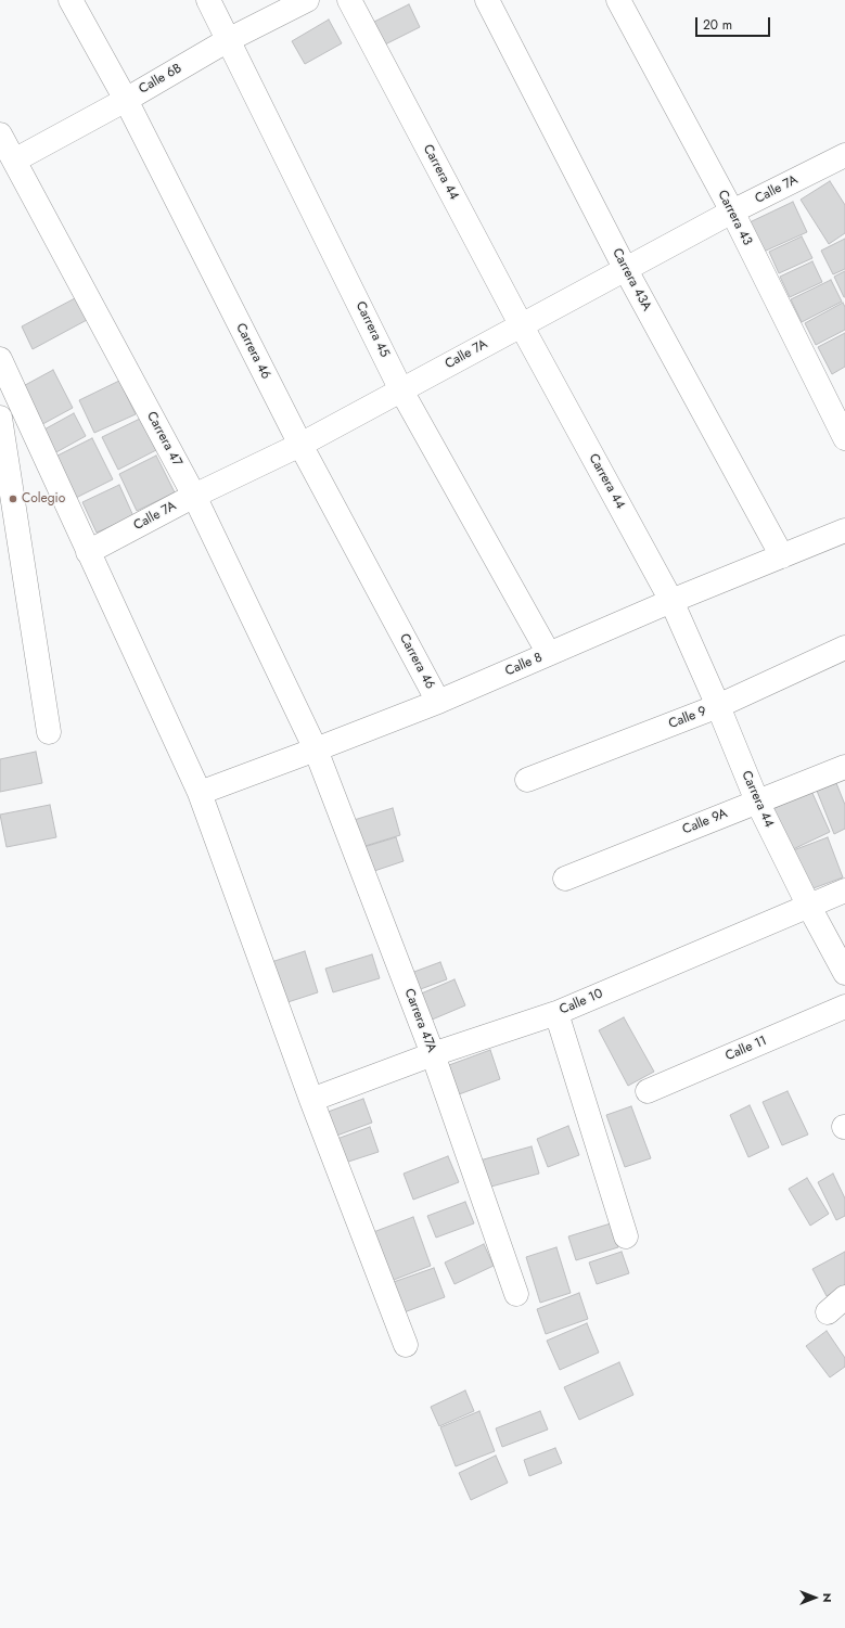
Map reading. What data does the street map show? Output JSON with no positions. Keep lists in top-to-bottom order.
{
  "streets": {
    "street": [
      "Calle 6B",
      "Carrera 44",
      "Calle 7A",
      "Carrera 43",
      "Carrera 43A",
      "Carrera 45",
      "Carrera 46",
      "Carrera 47",
      "Calle 8",
      "Calle 9",
      "Calle 9A",
      "Calle 10",
      "Carrera 47A",
      "Calle 11"
    ]
  },
  "crossings": [
    ["Calle 6B", "Carrera 45"],
    ["Calle 6B", "Carrera 46"],
    ["Calle 6B", "Carrera 47"],
    ["Carrera 44", "Calle 7A"],
    ["Carrera 44", "Calle 8"],
    ["Carrera 44", "Calle 9"],
    ["Carrera 44", "Calle 9A"],
    ["Carrera 44", "Calle 10"],
    ["Calle 7A", "Carrera 43"],
    ["Calle 7A", "Carrera 43A"],
    ["Calle 7A", "Carrera 45"],
    ["Calle 7A", "Carrera 46"],
    ["Calle 7A", "Carrera 47"],
    ["Carrera 43A", "Calle 8"],
    ["Carrera 45", "Calle 8"],
    ["Carrera 46", "Calle 8"],
    ["Carrera 47", "Calle 8"],
    ["Carrera 47", "Carrera 47A"],
    ["Calle 8", "Carrera 47A"],
    ["Calle 10", "Carrera 47A"]
  ],
  "places": ["Colegio"],
  "scale_bar": "20 m",
  "north": "right"
}
